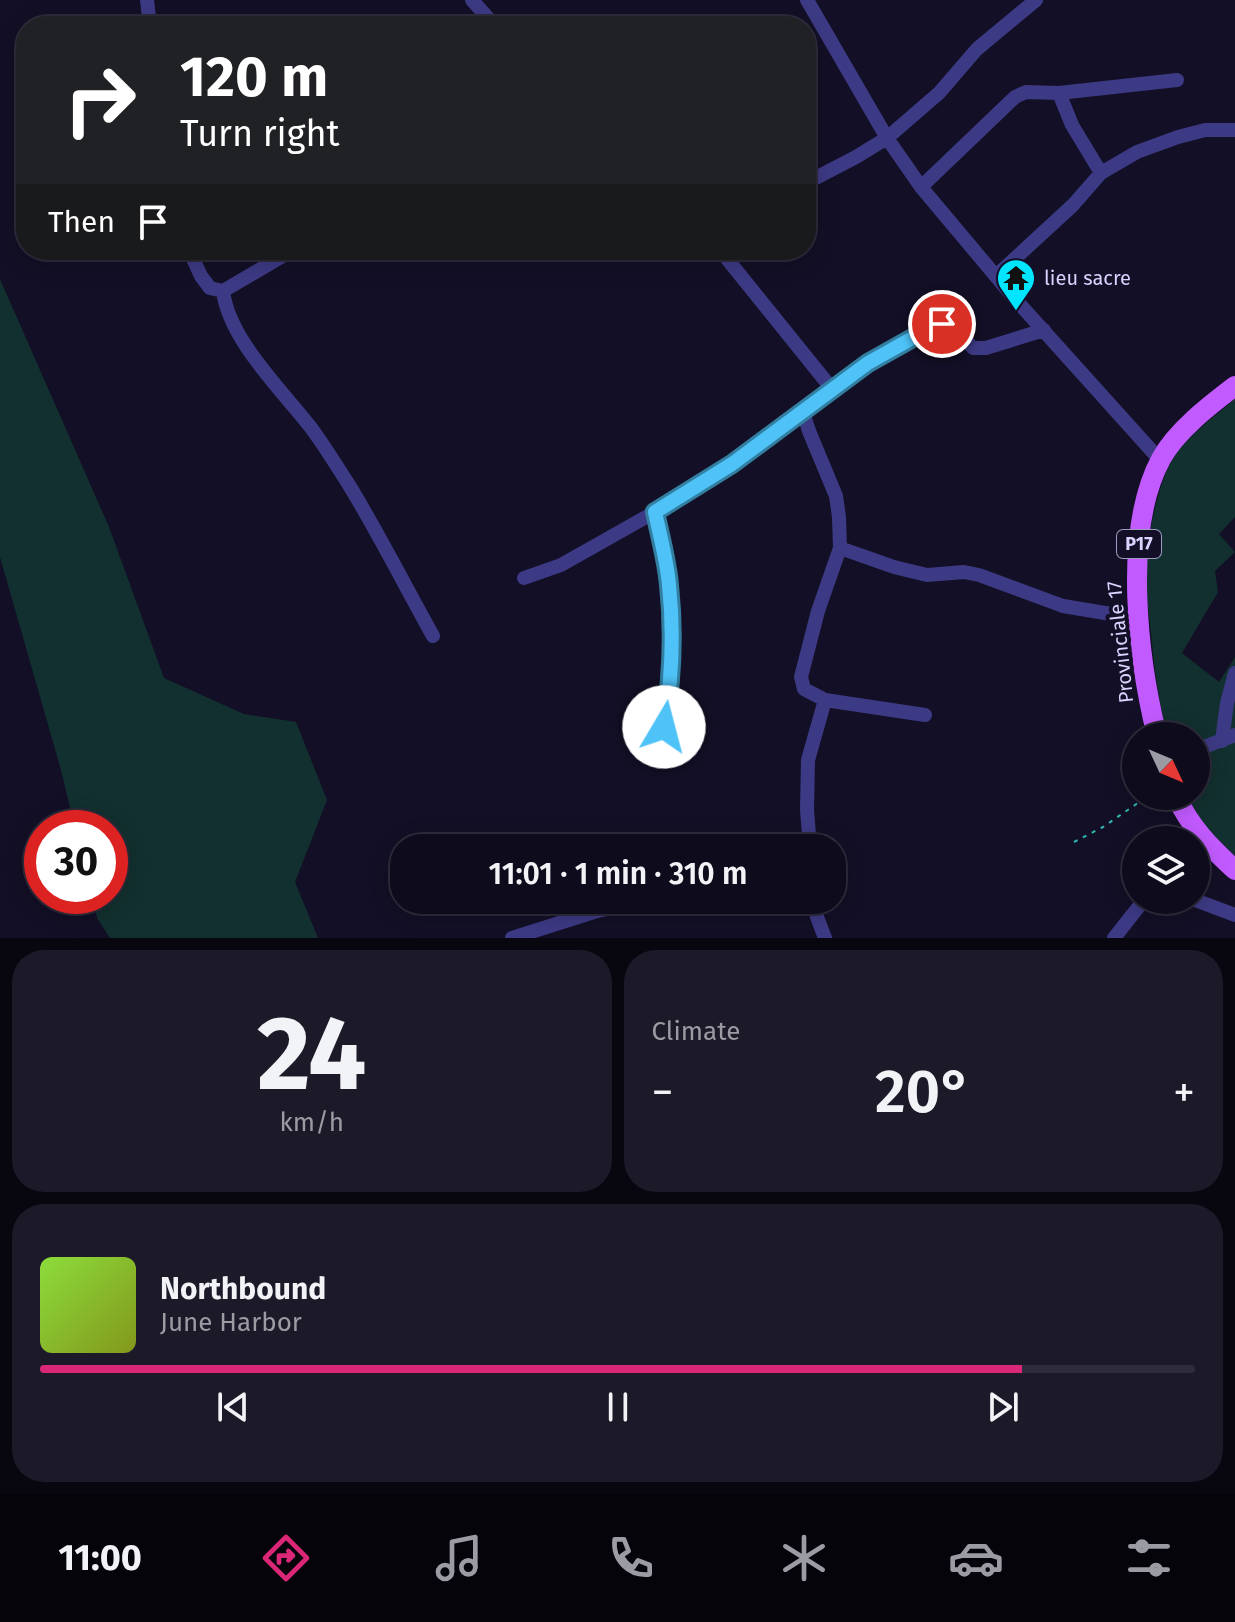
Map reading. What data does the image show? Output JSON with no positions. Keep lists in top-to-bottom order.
{
  "streets": {
    "main road": ["P17", "Provinciale 17"]
  },
  "places": {
    "temple": ["lieu sacre"]
  },
  "north": "bottom right",
  "page": {
    "turn": ["120 m", "Turn right"],
    "then": "Then",
    "limit": "30",
    "trip": "11:01 · 1 min · 310 m",
    "tile": [
      ["24", "km/h"],
      "Climate"
    ],
    "heat": ["−", "20°", "+"],
    "song": ["Northbound", "June Harbor"],
    "tabs": "11:00"
  }
}
